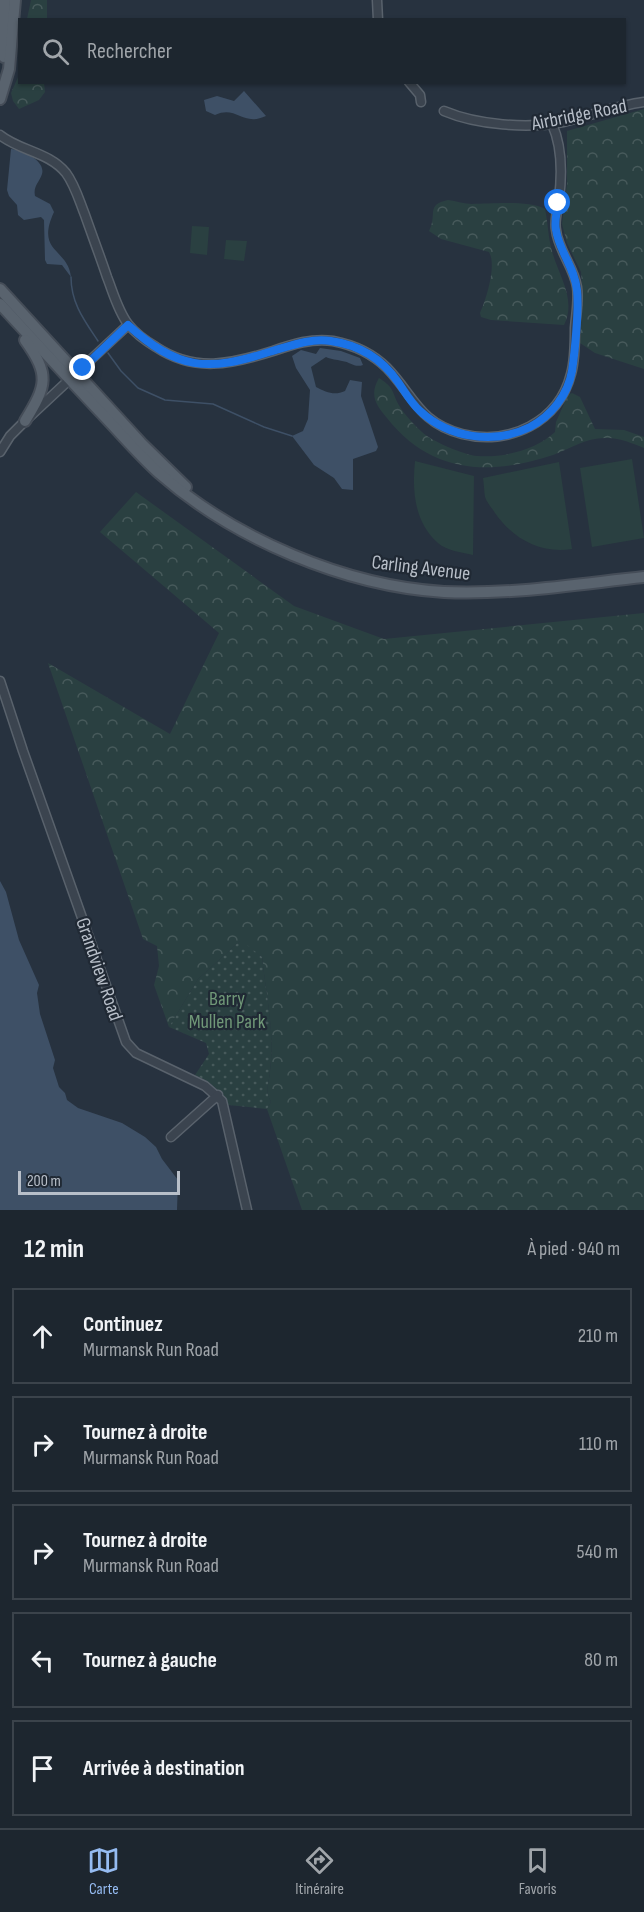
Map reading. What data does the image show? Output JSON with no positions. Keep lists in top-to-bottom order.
{
  "streets": {
    "main road": ["Carling Avenue"],
    "street": ["Airbridge Road", "Grandview Road"]
  },
  "parks": ["Barry Mullen Park"],
  "scale_bar": "200 m",
  "page": {
    "search": "Rechercher",
    "scale": "200 m",
    "heading": ["12 min", "À pied · 940 m"],
    "list": [
      ["Continuez", "Murmansk Run Road", "210 m"],
      ["Tournez à droite", "Murmansk Run Road", "110 m"],
      ["Tournez à droite", "Murmansk Run Road", "540 m"],
      ["Tournez à gauche", "80 m"],
      "Arrivée à destination"
    ],
    "nav": ["Carte", "Itinéraire", "Favoris"]
  }
}
